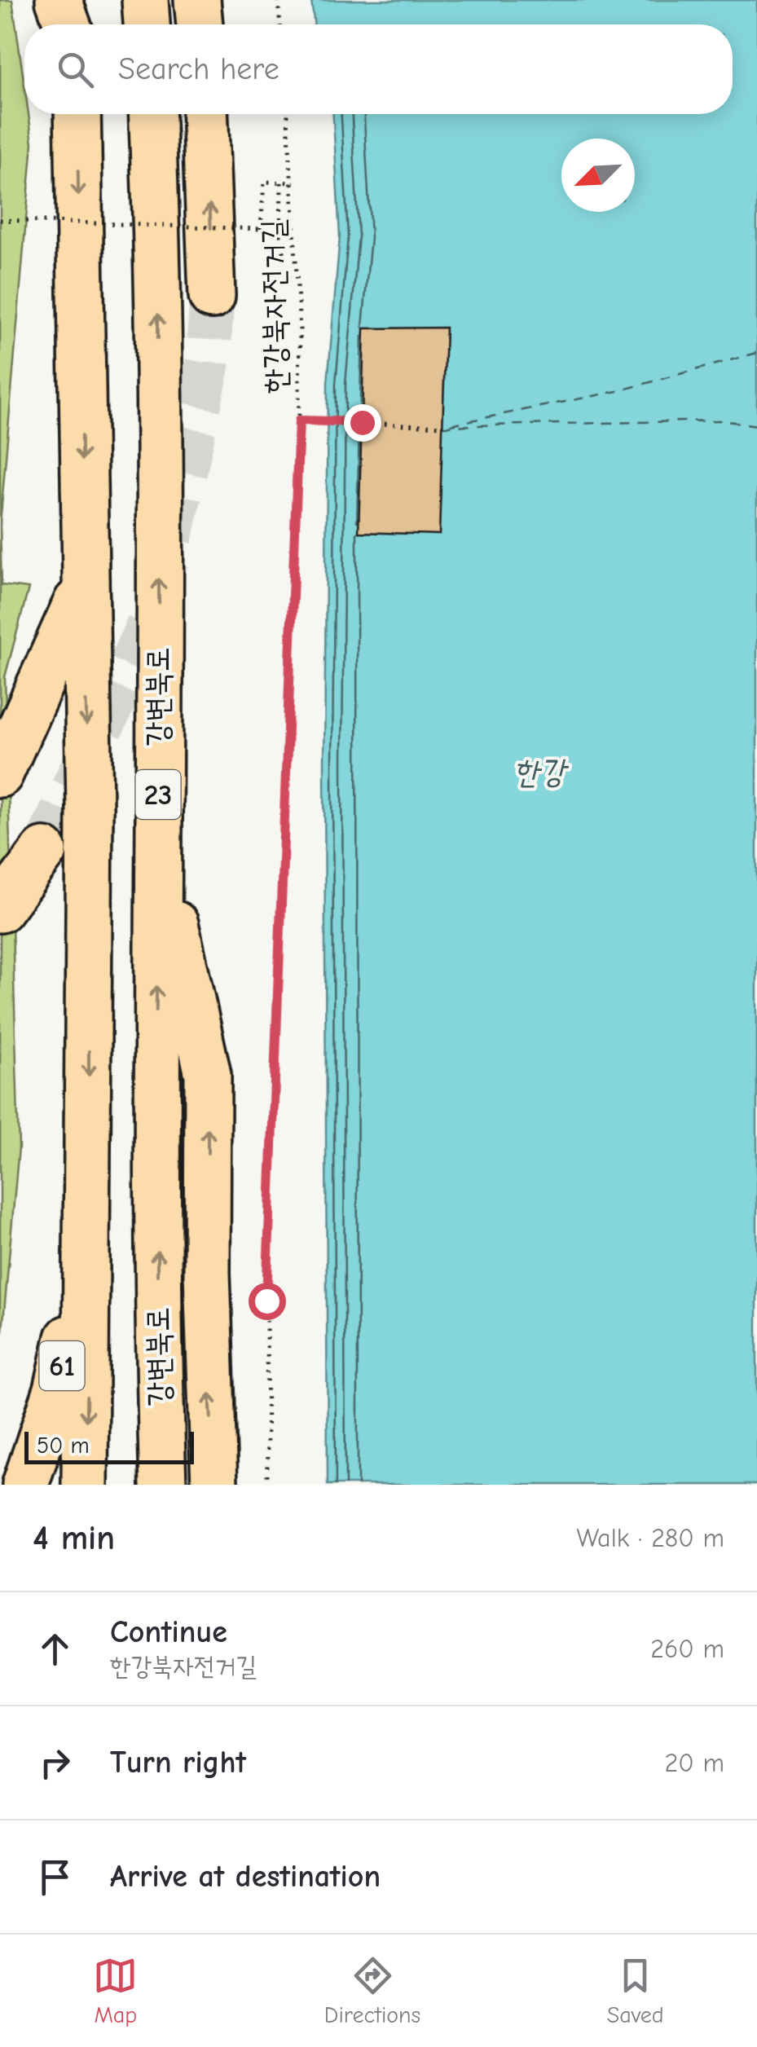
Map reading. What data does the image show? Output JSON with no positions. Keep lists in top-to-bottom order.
{
  "streets": {
    "highway": ["강변북로", "23", "61"],
    "path": ["한강북자전거길"]
  },
  "water": ["한강"],
  "scale_bar": "50 m",
  "north": "bottom left",
  "page": {
    "search": "Search here",
    "scale": "50 m",
    "heading": ["4 min", "Walk · 280 m"],
    "list": [
      ["Continue", "한강북자전거길", "260 m"],
      ["Turn right", "20 m"],
      "Arrive at destination"
    ],
    "nav": ["Map", "Directions", "Saved"]
  }
}
